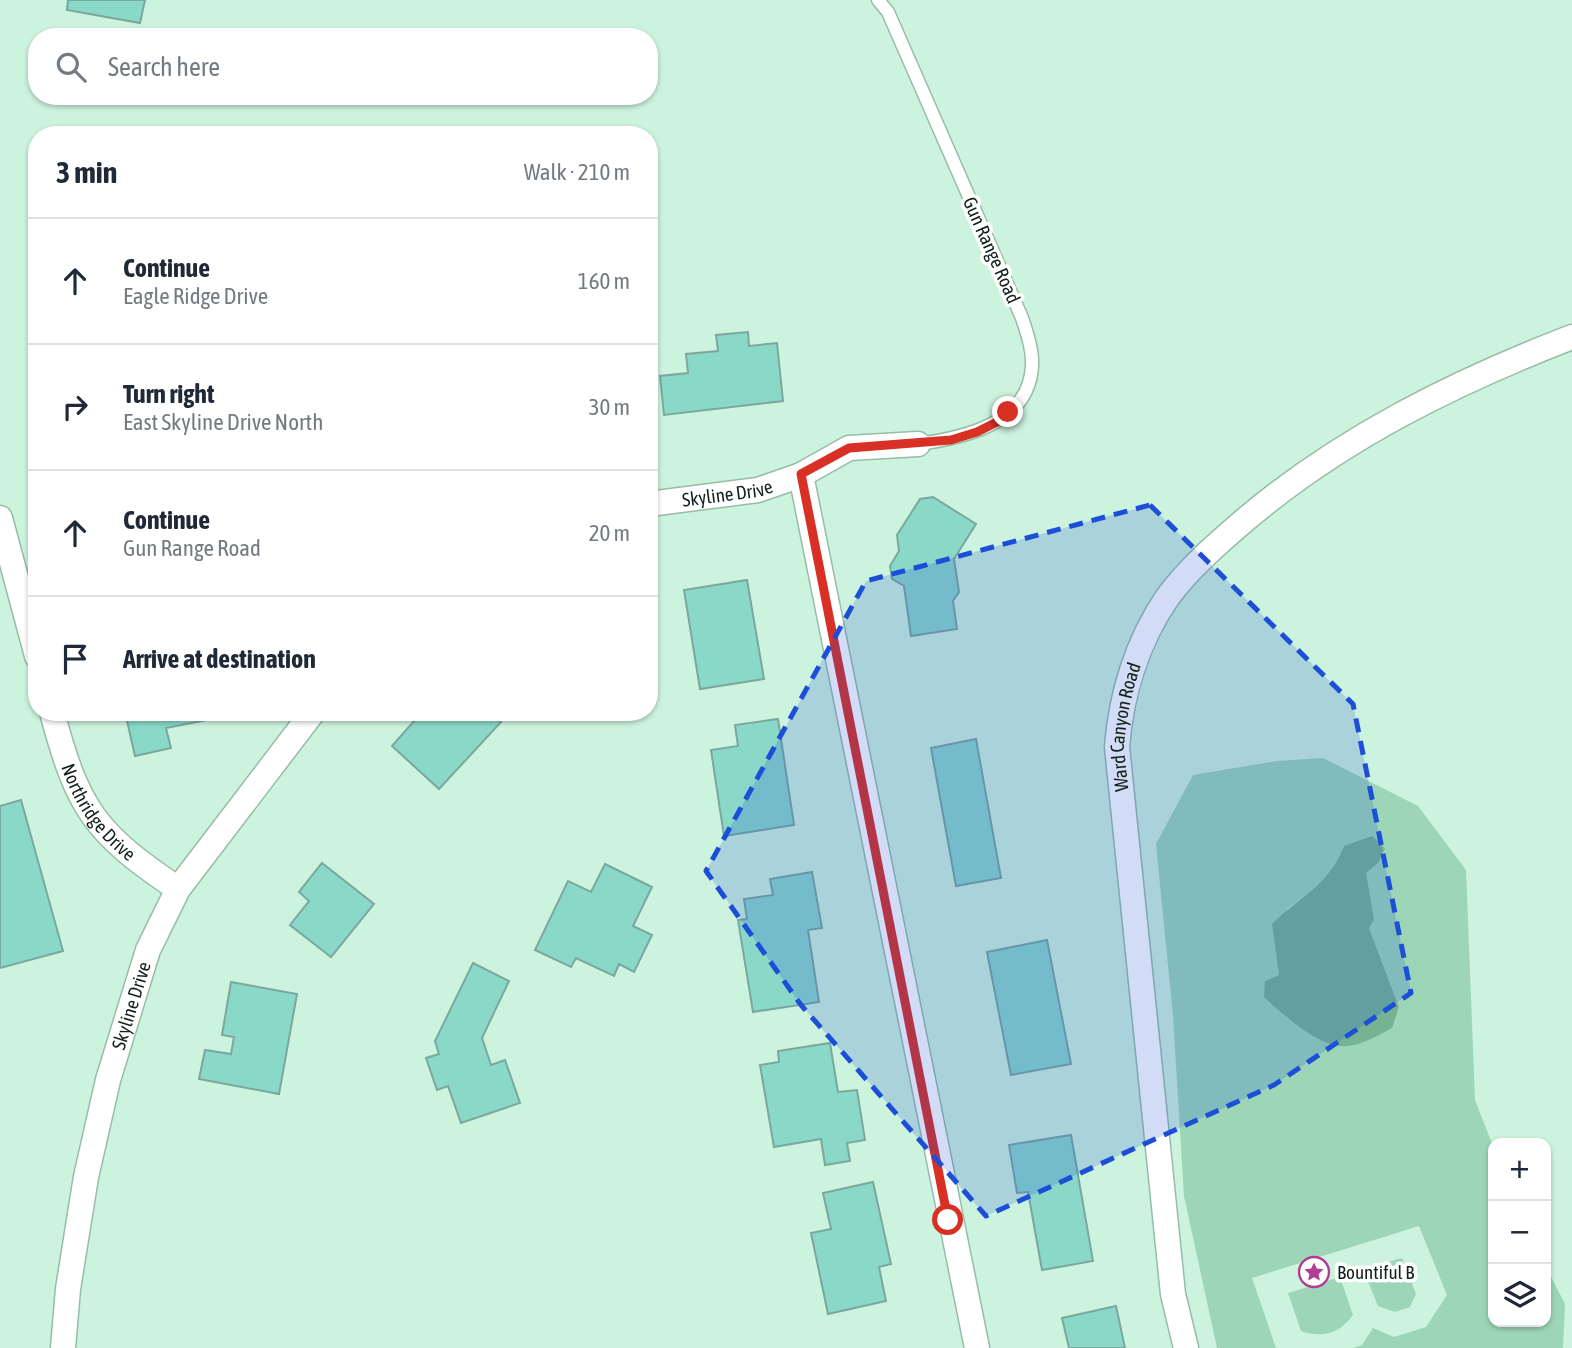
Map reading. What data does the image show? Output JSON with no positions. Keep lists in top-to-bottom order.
{
  "streets": {
    "street": ["Skyline Drive", "Ward Canyon Road", "Northridge Drive"],
    "lane": ["Gun Range Road"]
  },
  "crossings": [
    ["Gun Range Road", "Skyline Drive"],
    ["Skyline Drive", "Northridge Drive"]
  ],
  "places": {
    "place": ["Bountiful B"]
  },
  "page": {
    "search": "Search here",
    "heading": ["3 min", "Walk · 210 m"],
    "list": [
      ["Continue", "Eagle Ridge Drive", "160 m"],
      ["Turn right", "East Skyline Drive North", "30 m"],
      ["Continue", "Gun Range Road", "20 m"],
      "Arrive at destination"
    ],
    "map_buttons": ["+", "−"]
  }
}
